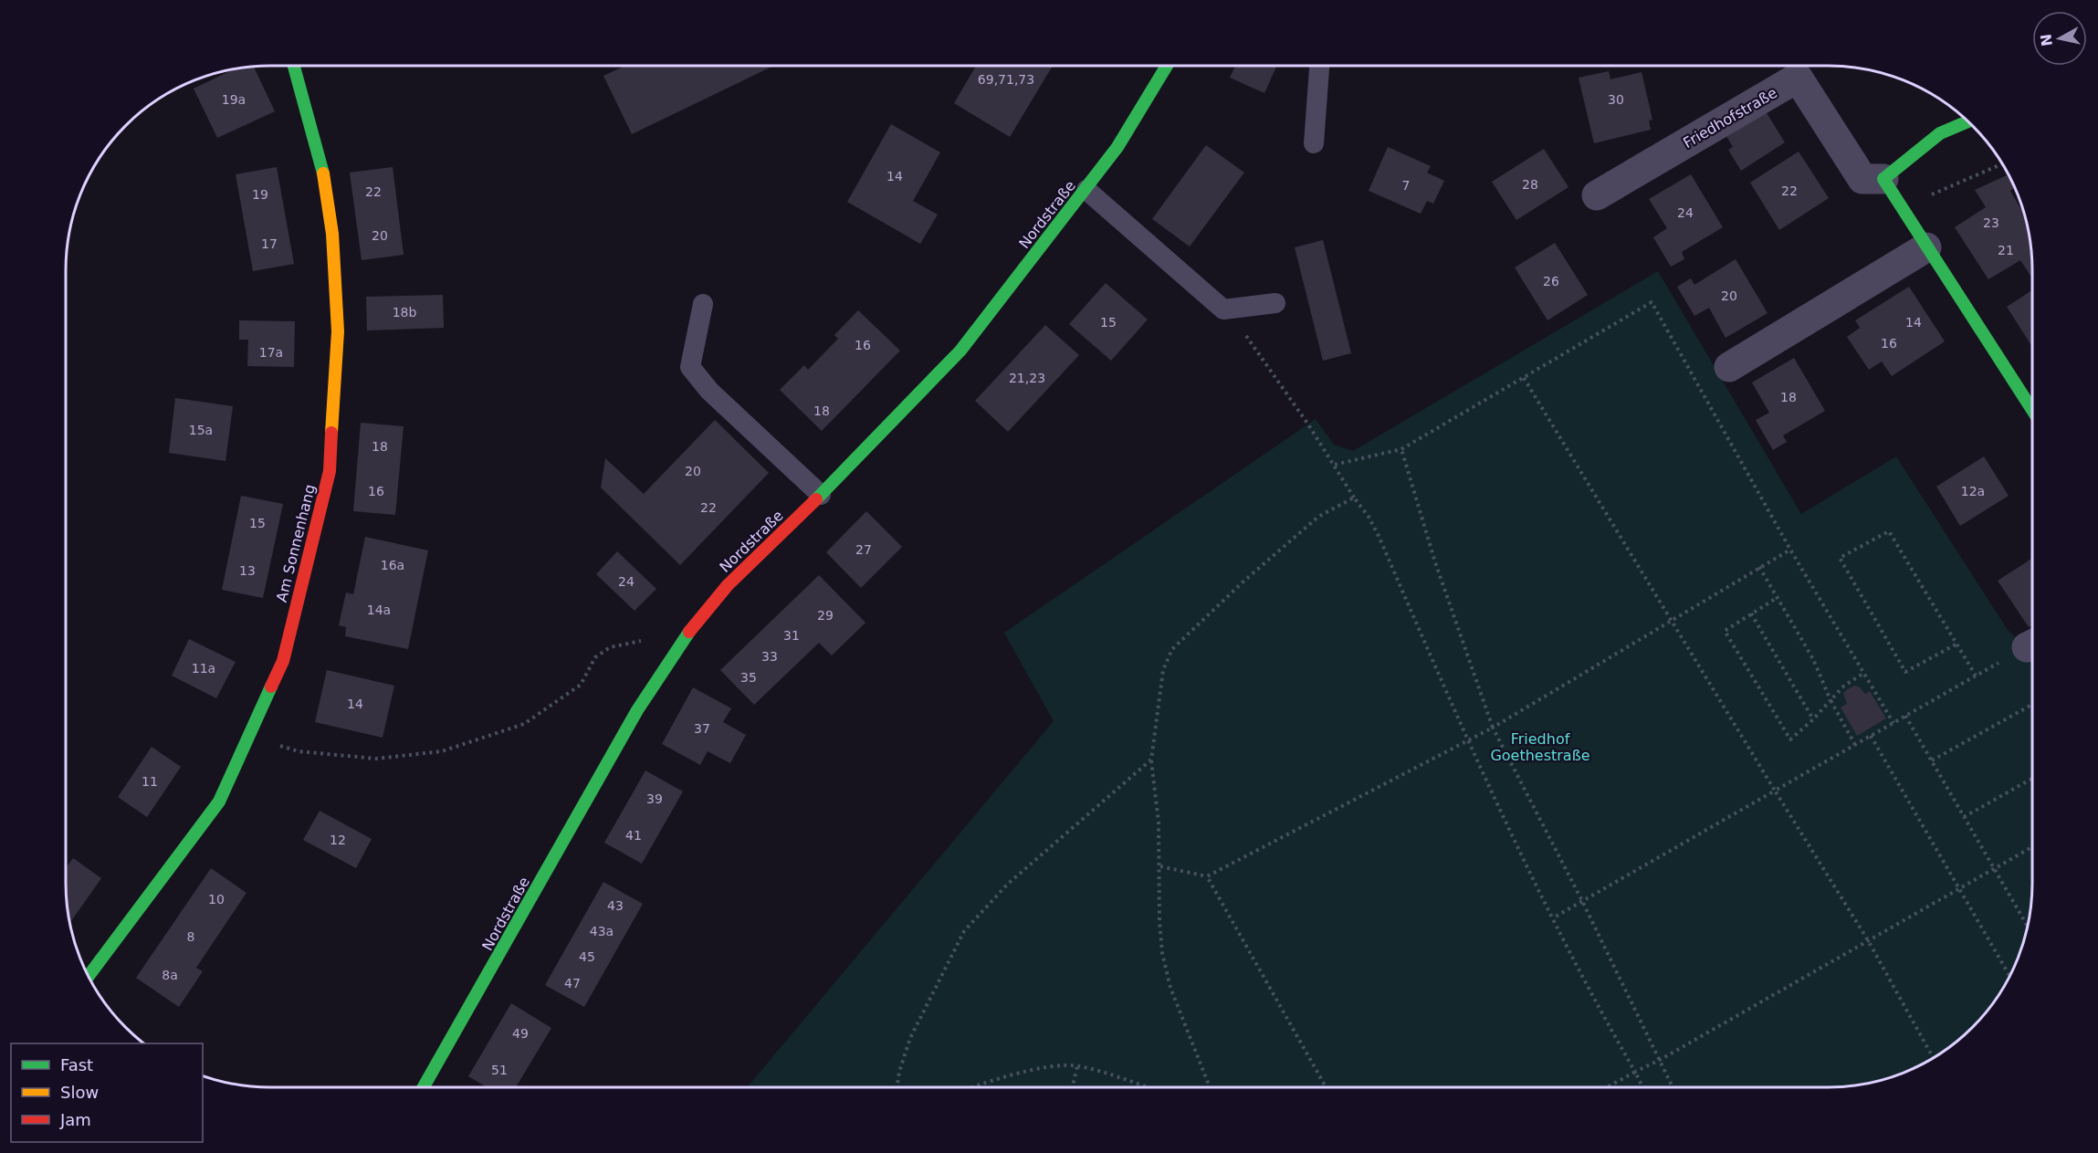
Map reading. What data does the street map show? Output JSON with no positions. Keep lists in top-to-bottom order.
{
  "streets": {
    "street": ["Friedhofstraße", "Nordstraße", "Am Sonnenhang"]
  },
  "parks": ["Friedhof Goethestraße"],
  "house_numbers": [
    "69,71,73",
    "19a",
    "30",
    "14",
    "28",
    "7",
    "22",
    "22",
    "19",
    "24",
    "23",
    "20",
    "17",
    "21",
    "26",
    "20",
    "18b",
    "15",
    "14",
    "16",
    "16",
    "17a",
    "21,23",
    "18",
    "18",
    "15a",
    "18",
    "20",
    "16",
    "12a",
    "22",
    "15",
    "27",
    "16a",
    "13",
    "24",
    "14a",
    "29",
    "31",
    "33",
    "11a",
    "35",
    "14",
    "37",
    "11",
    "39",
    "41",
    "12",
    "10",
    "43",
    "43a",
    "8",
    "45",
    "8a",
    "47",
    "49",
    "51"
  ],
  "legend": ["Fast", "Slow", "Jam"],
  "north": "left"
}
